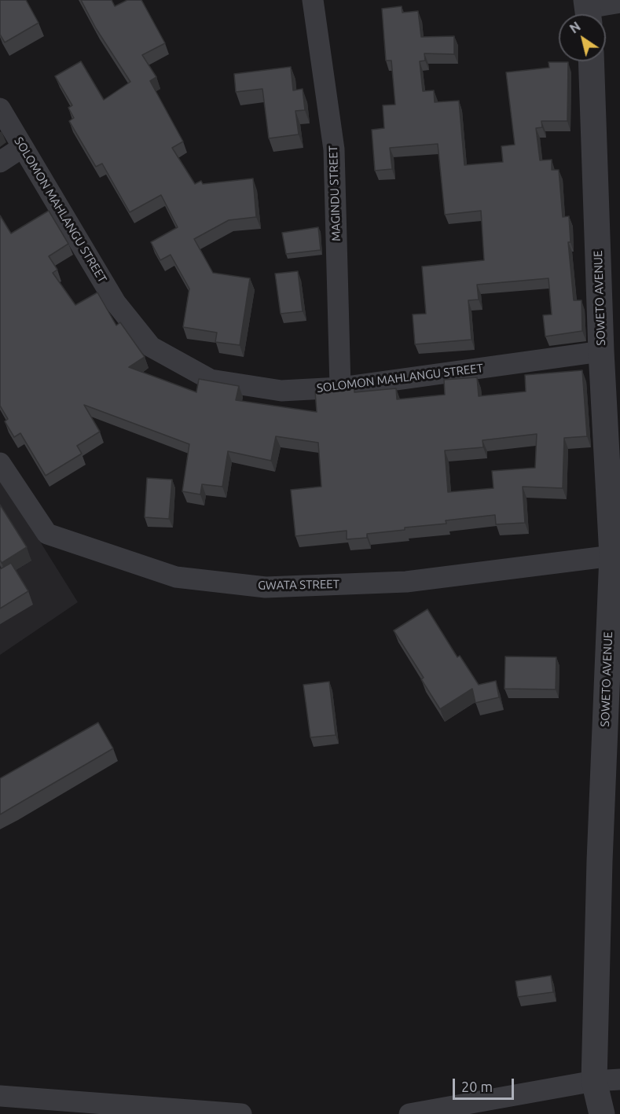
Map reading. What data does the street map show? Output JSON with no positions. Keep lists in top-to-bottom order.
{
  "streets": {
    "street": [
      "MAGINDU STREET",
      "SOLOMON MAHLANGU STREET",
      "SOWETO AVENUE",
      "GWATA STREET"
    ]
  },
  "crossings": [
    ["MAGINDU STREET", "SOLOMON MAHLANGU STREET"],
    ["SOLOMON MAHLANGU STREET", "SOWETO AVENUE"],
    ["SOWETO AVENUE", "GWATA STREET"]
  ],
  "scale_bar": "20 m",
  "north": "top left"
}
